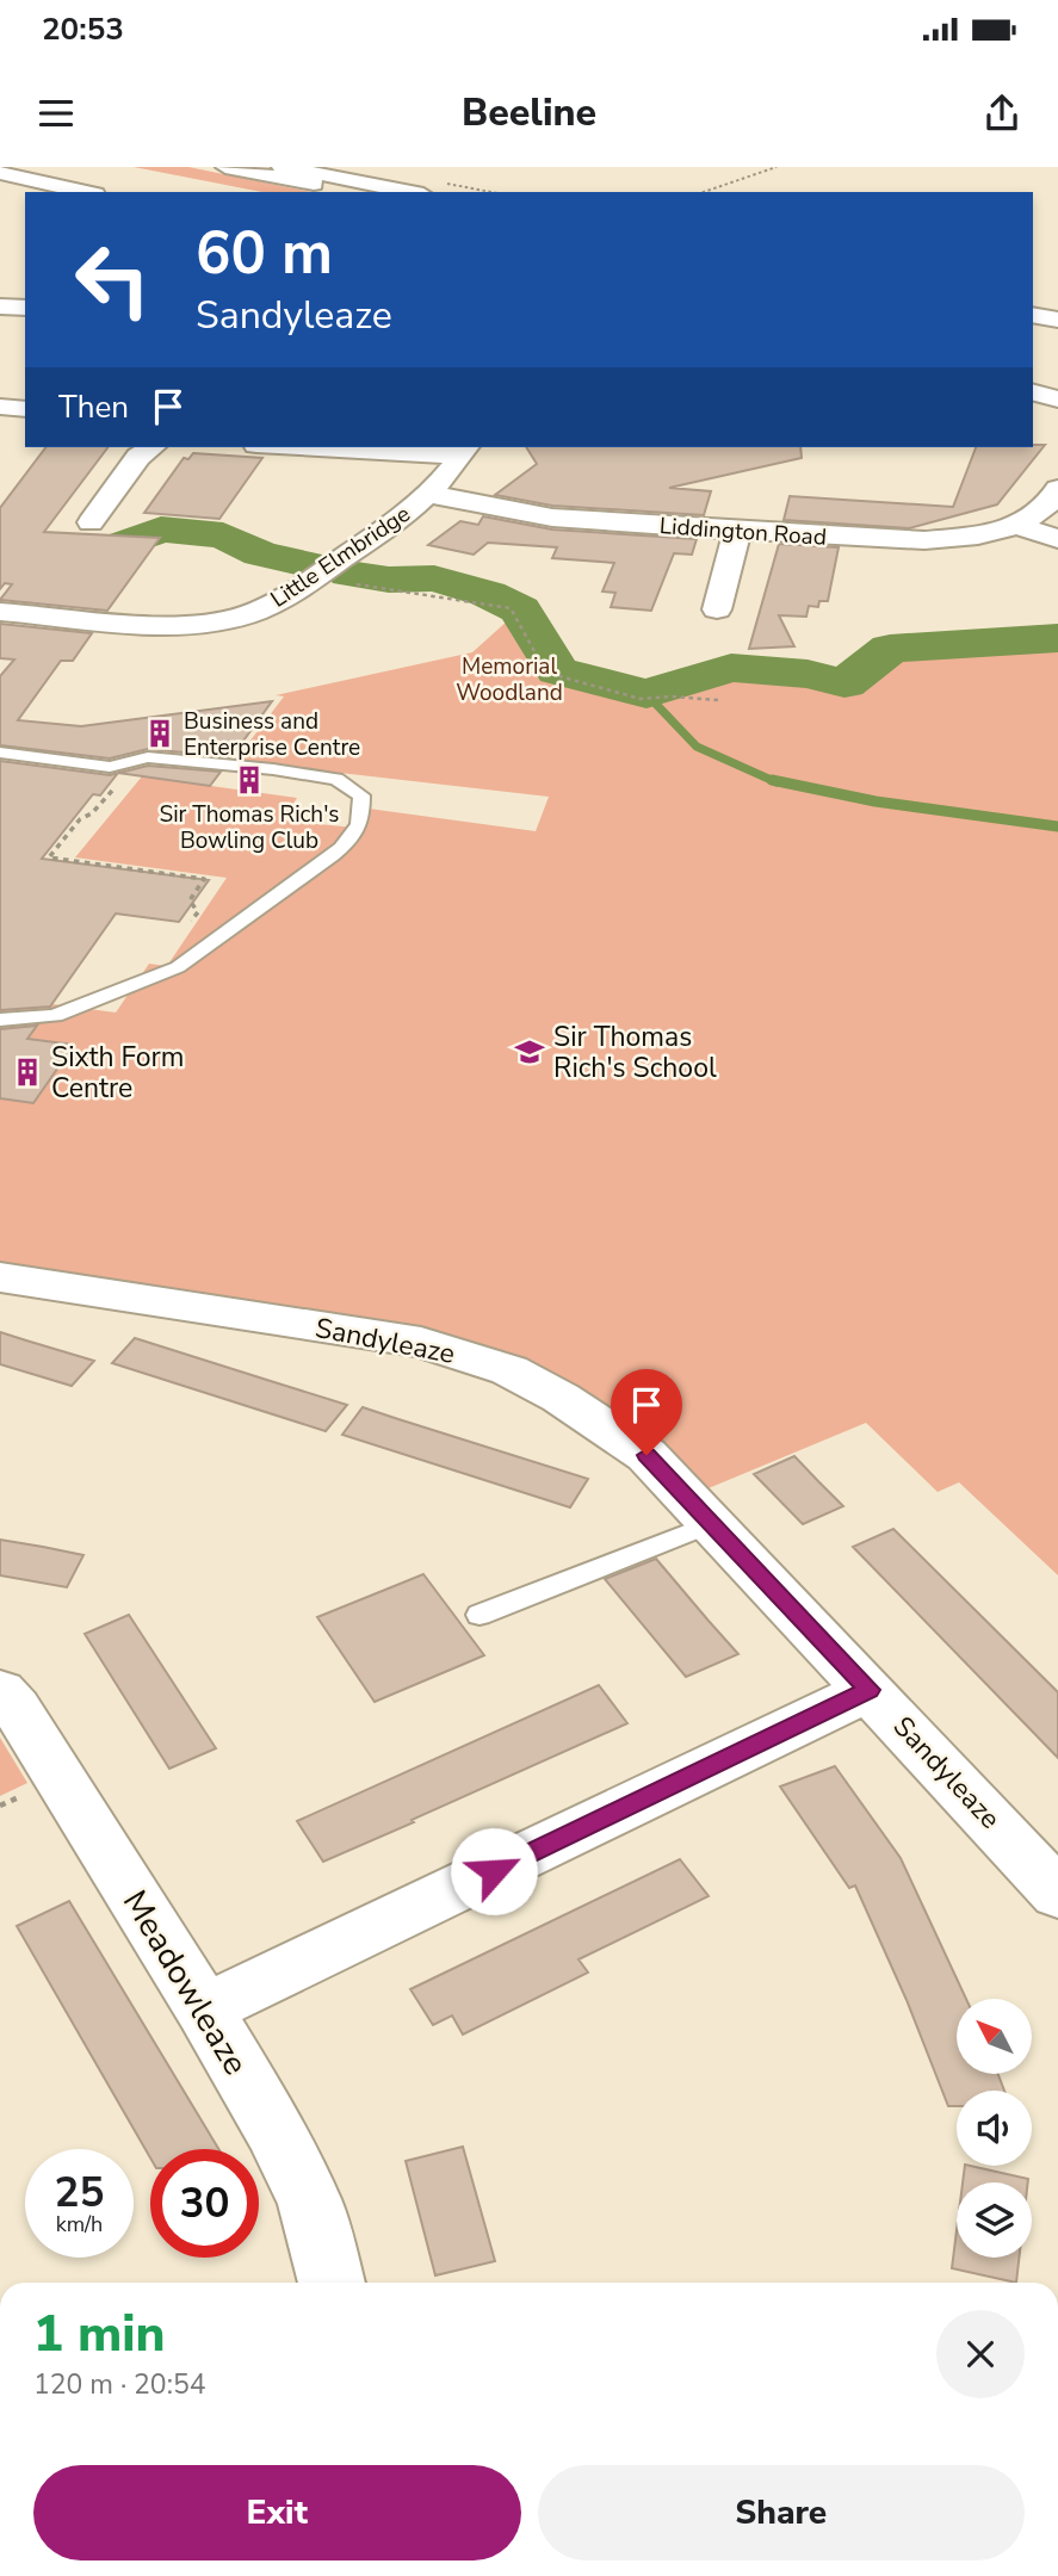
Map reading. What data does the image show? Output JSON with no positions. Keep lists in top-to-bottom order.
{
  "streets": {
    "main road": [
      "Liddington Road",
      "Little Elmbridge",
      "Sandyleaze",
      "Meadowleaze"
    ]
  },
  "crossings": [
    ["Liddington Road", "Little Elmbridge"]
  ],
  "parks": ["Memorial Woodland"],
  "places": {
    "building": ["Business and Enterprise Centre", "Sir Thomas Rich's Bowling Club", "Sixth Form Centre"],
    "school or university": ["Sir Thomas Rich's School"]
  },
  "north": "top left",
  "page": {
    "status": "20:53",
    "header": "Beeline",
    "turn": ["60 m", "Sandyleaze"],
    "then": "Then",
    "speed": "25 km/h",
    "limit": "30",
    "heading": ["1 min", "120 m · 20:54"],
    "buttons": ["Exit", "Share"]
  }
}
